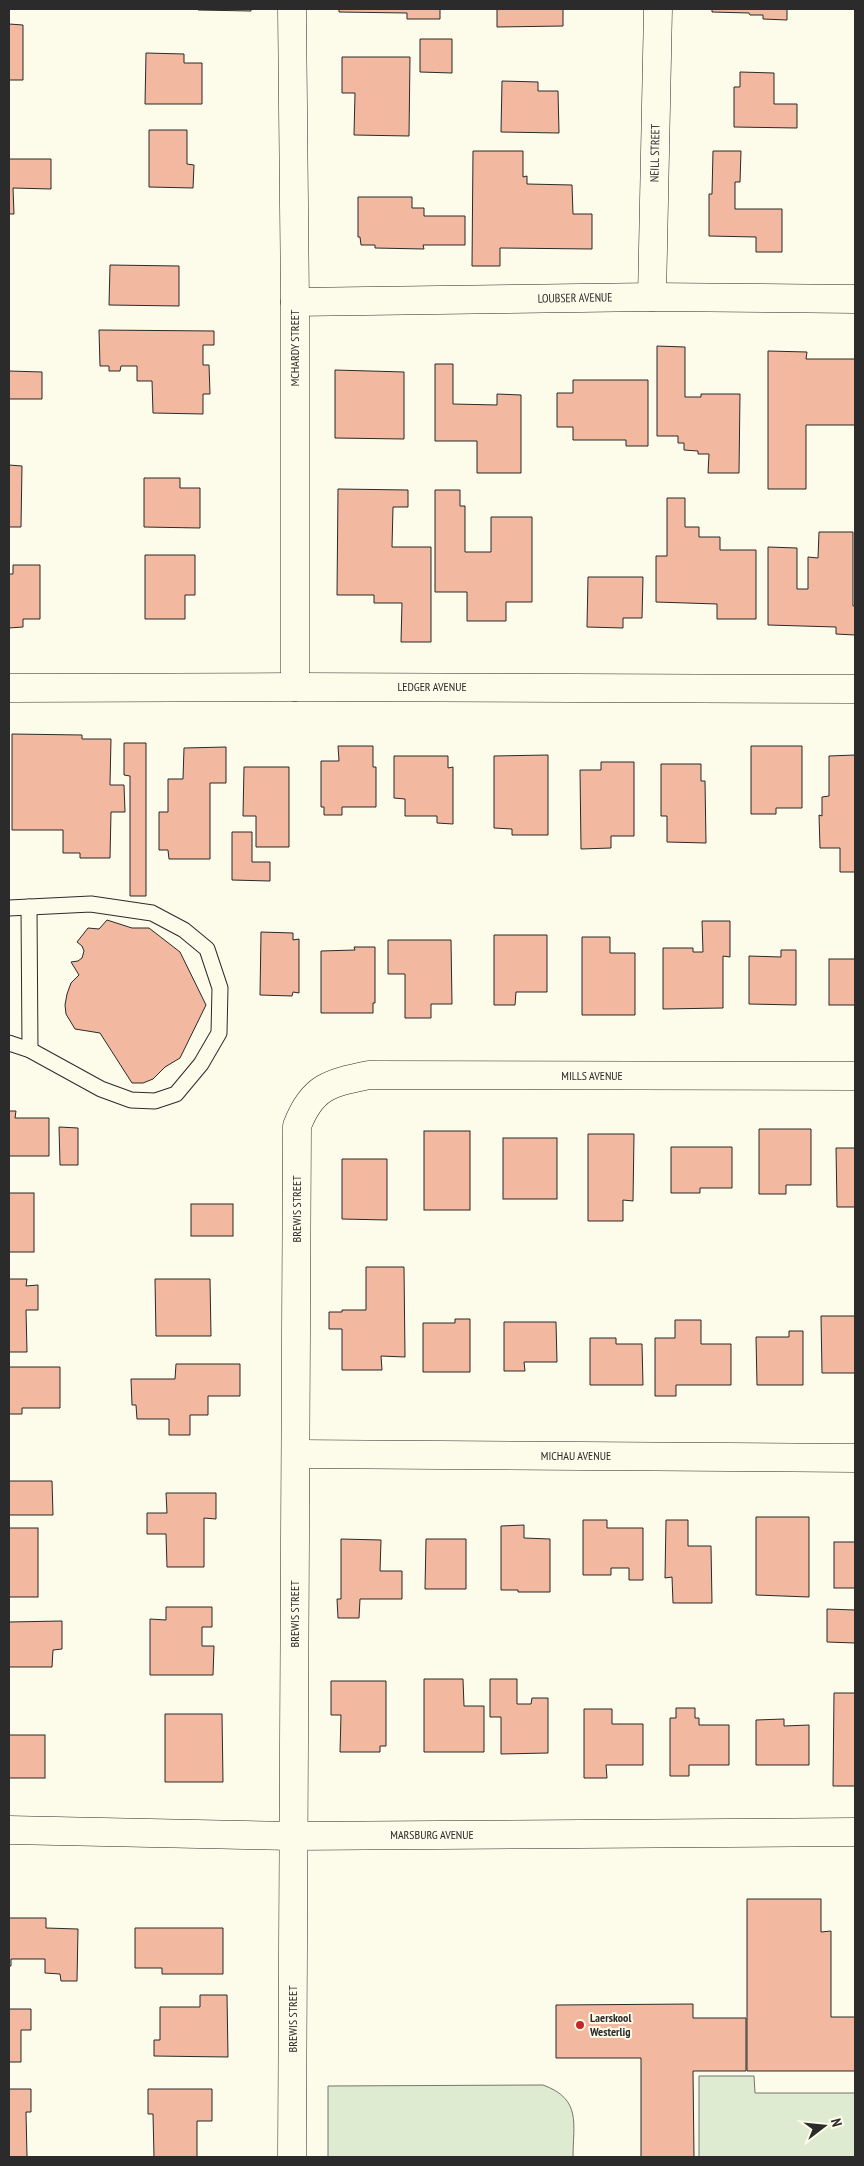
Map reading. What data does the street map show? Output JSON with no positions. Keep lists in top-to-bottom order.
{
  "streets": {
    "street": [
      "NEILL STREET",
      "LOUBSER AVENUE",
      "MCHARDY STREET",
      "LEDGER AVENUE",
      "MILLS AVENUE",
      "BREWIS STREET",
      "MICHAU AVENUE",
      "MARSBURG AVENUE"
    ]
  },
  "crossings": [
    ["NEILL STREET", "LOUBSER AVENUE"],
    ["LOUBSER AVENUE", "MCHARDY STREET"],
    ["MCHARDY STREET", "LEDGER AVENUE"],
    ["MILLS AVENUE", "BREWIS STREET"],
    ["BREWIS STREET", "MICHAU AVENUE"],
    ["BREWIS STREET", "MARSBURG AVENUE"]
  ],
  "places": ["Laerskool Westerlig"],
  "north": "right"
}
